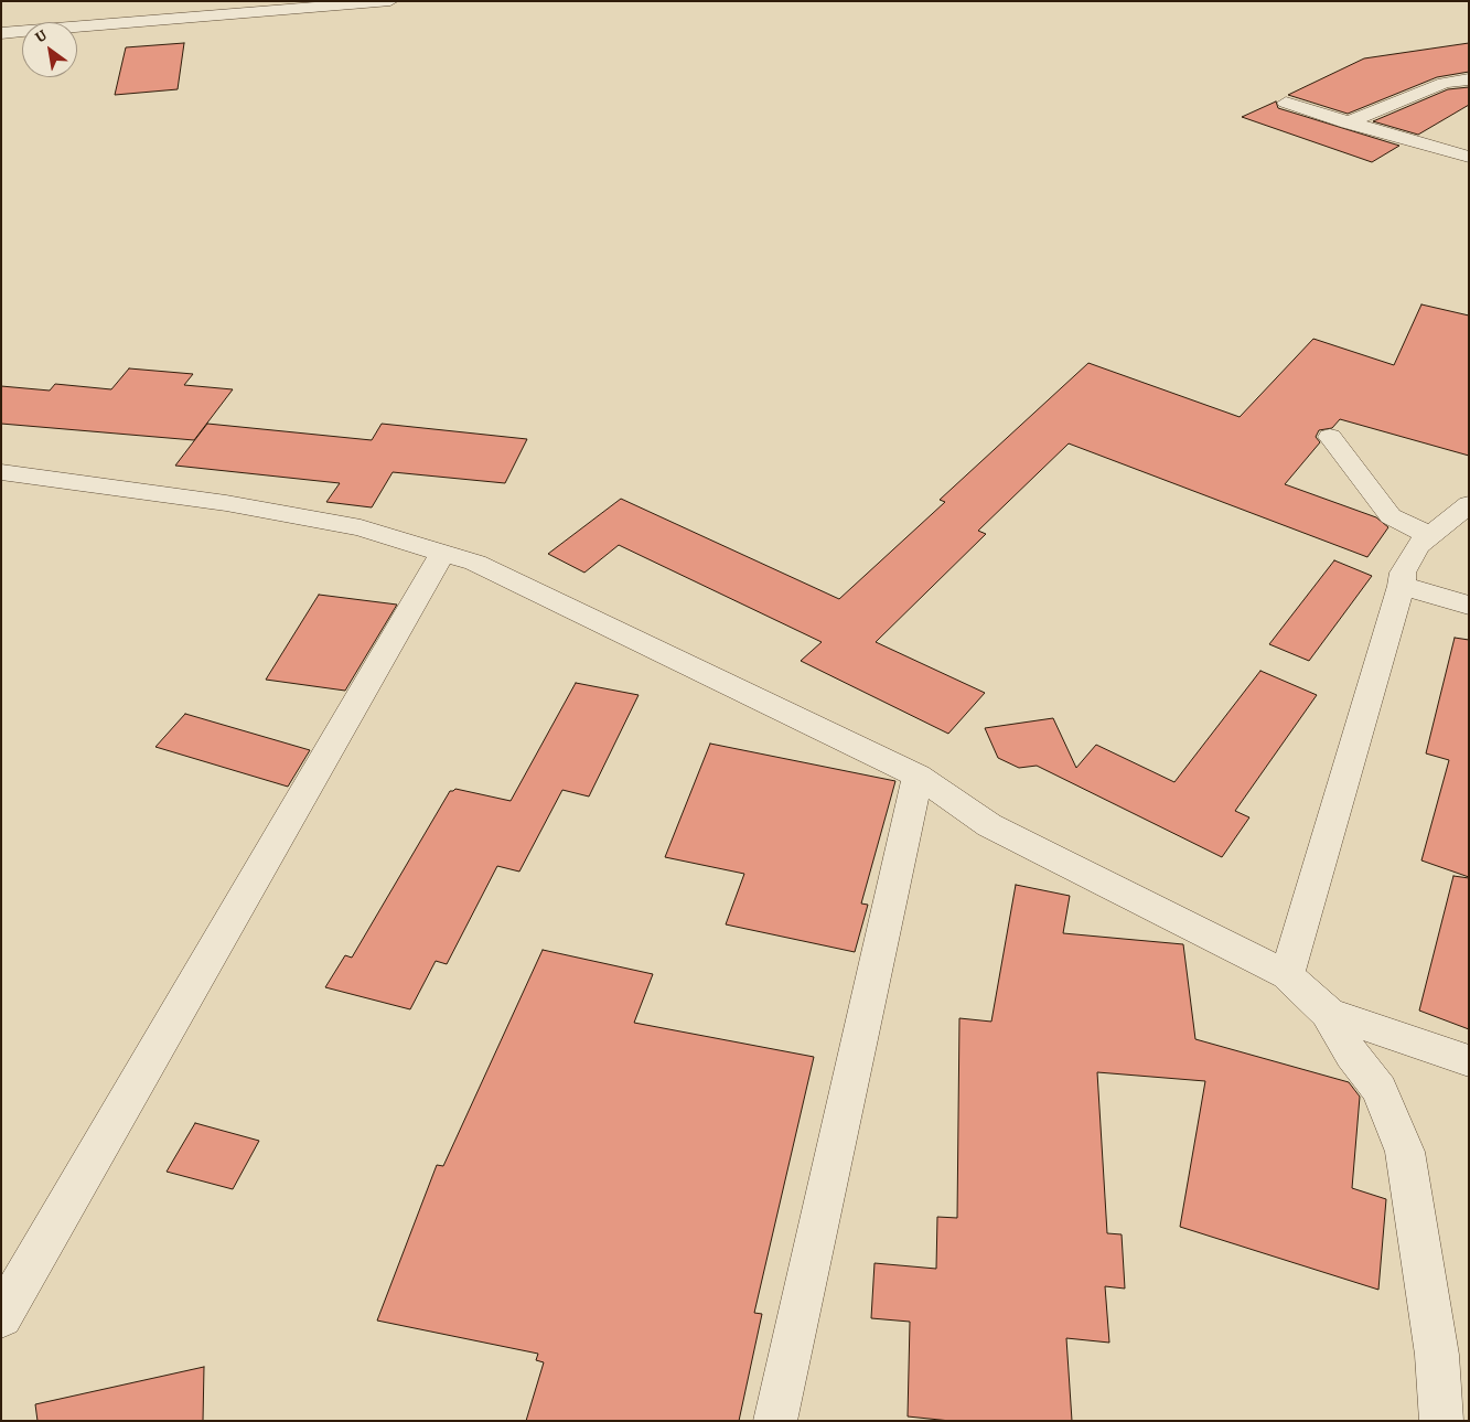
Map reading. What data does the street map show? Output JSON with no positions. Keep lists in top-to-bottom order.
{
  "north": "top left"
}
